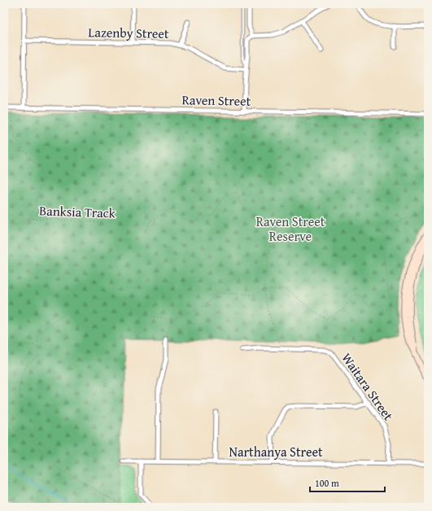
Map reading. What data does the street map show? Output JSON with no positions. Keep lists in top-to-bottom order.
{
  "streets": {
    "street": [
      "Lazenby Street",
      "Raven Street",
      "Waitara Street",
      "Narthanya Street"
    ],
    "path": ["Banksia Track"]
  },
  "crossings": [
    ["Waitara Street", "Narthanya Street"]
  ],
  "parks": ["Raven Street Reserve"],
  "scale_bar": "100 m"
}
